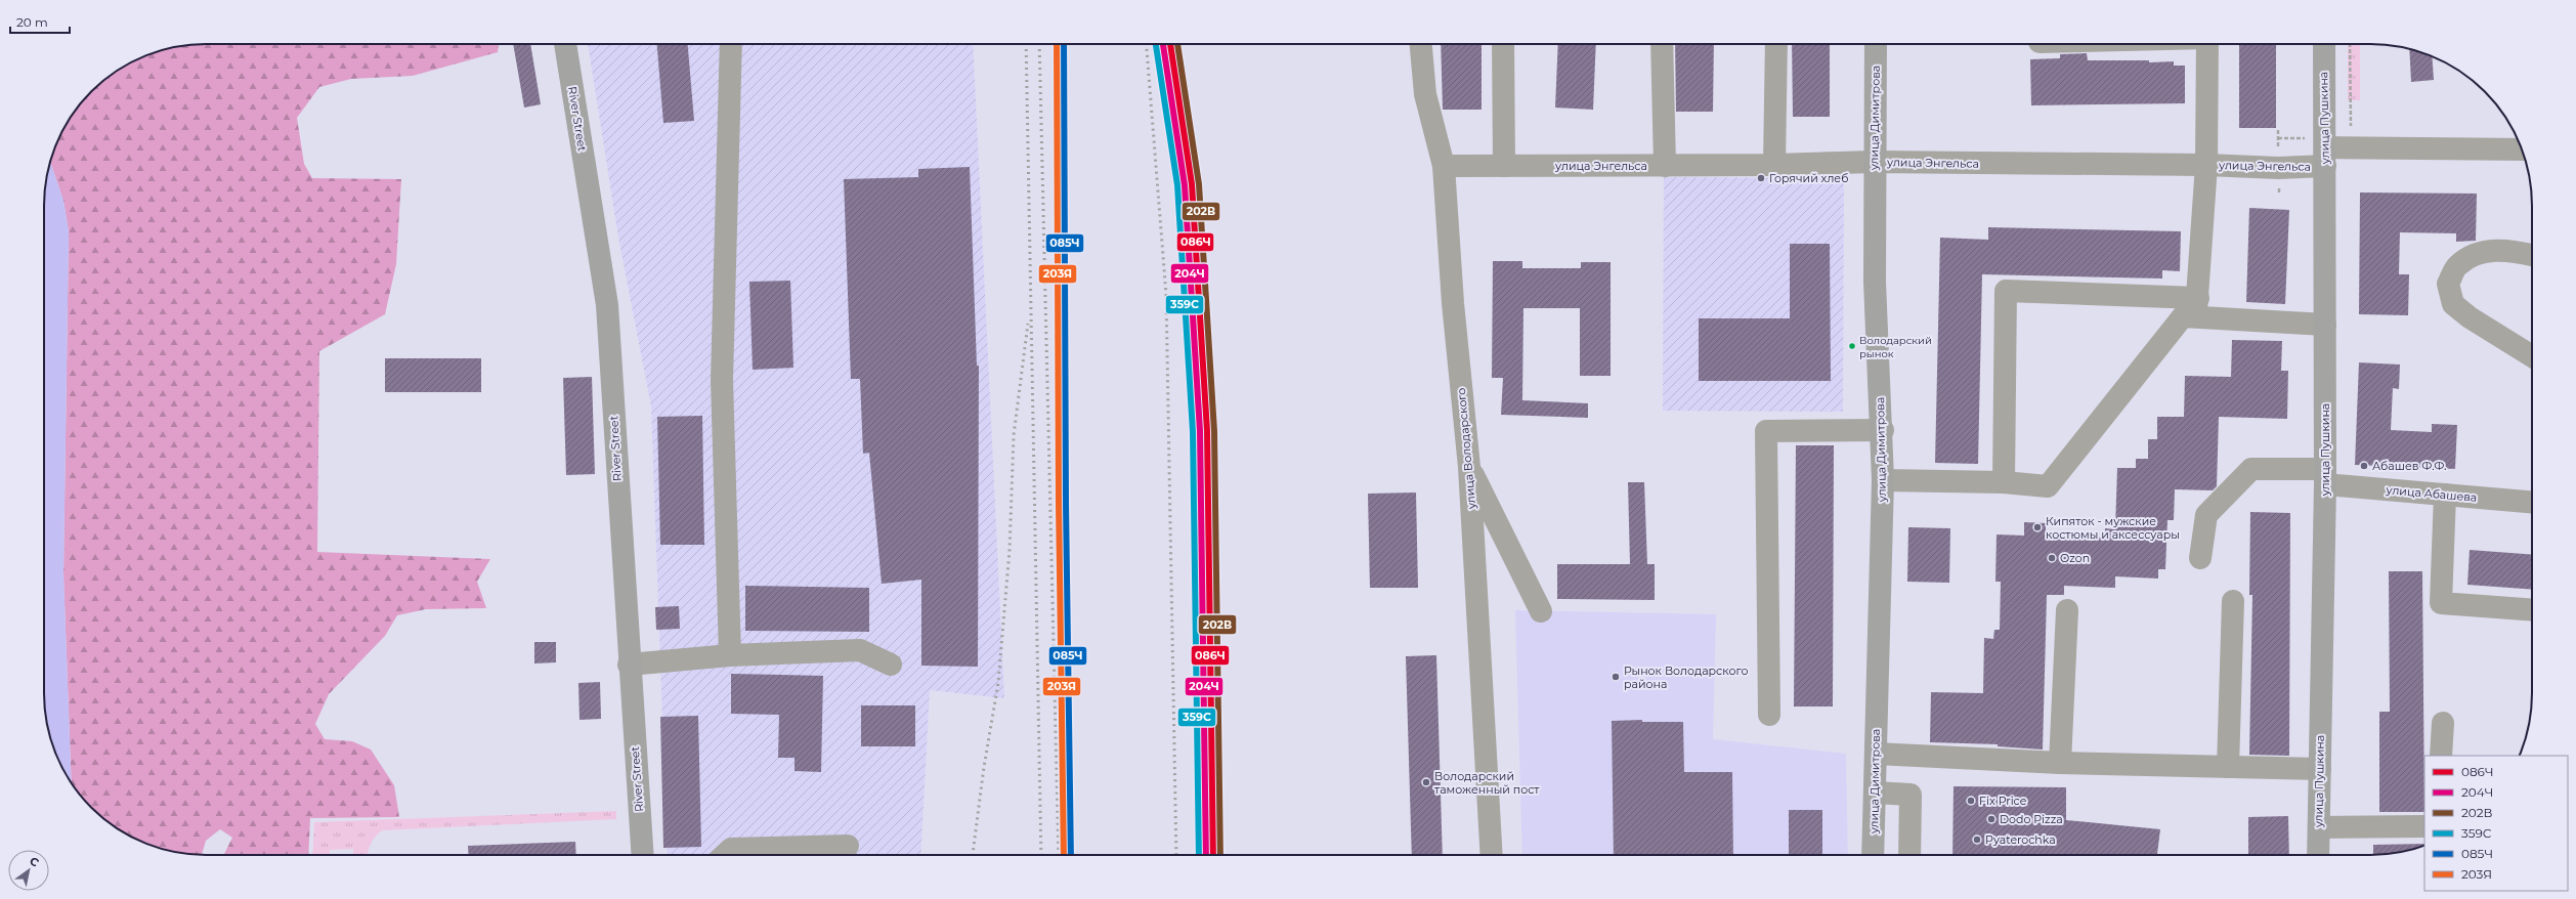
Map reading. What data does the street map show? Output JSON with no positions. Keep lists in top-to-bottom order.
{
  "streets": {
    "main road": ["улица Димитрова", "улица Пушкина", "River Street"],
    "street": ["улица Энгельса", "улица Володарского", "улица Абашева"]
  },
  "crossings": [
    ["улица Димитрова", "улица Энгельса"],
    ["улица Пушкина", "улица Энгельса"],
    ["улица Пушкина", "улица Абашева"],
    ["улица Энгельса", "улица Володарского"]
  ],
  "places": [
    "Горячий хлеб",
    "Володарский рынок",
    "Абашев Ф.Ф.",
    "Кипяток - мужские костюмы и аксессуары",
    "Ozon",
    "Рынок Володарского района",
    "Володарский таможенный пост",
    "Fix Price",
    "Dodo Pizza",
    "Pyaterochka"
  ],
  "lines": [
    "transit line 086Ч",
    "transit line 204Ч",
    "transit line 202В",
    "transit line 359С",
    "transit line 085Ч",
    "transit line 203Я"
  ],
  "legend": [
    "086Ч",
    "204Ч",
    "202В",
    "359С",
    "085Ч",
    "203Я"
  ],
  "scale_bar": "20 m",
  "north": "top right"
}
